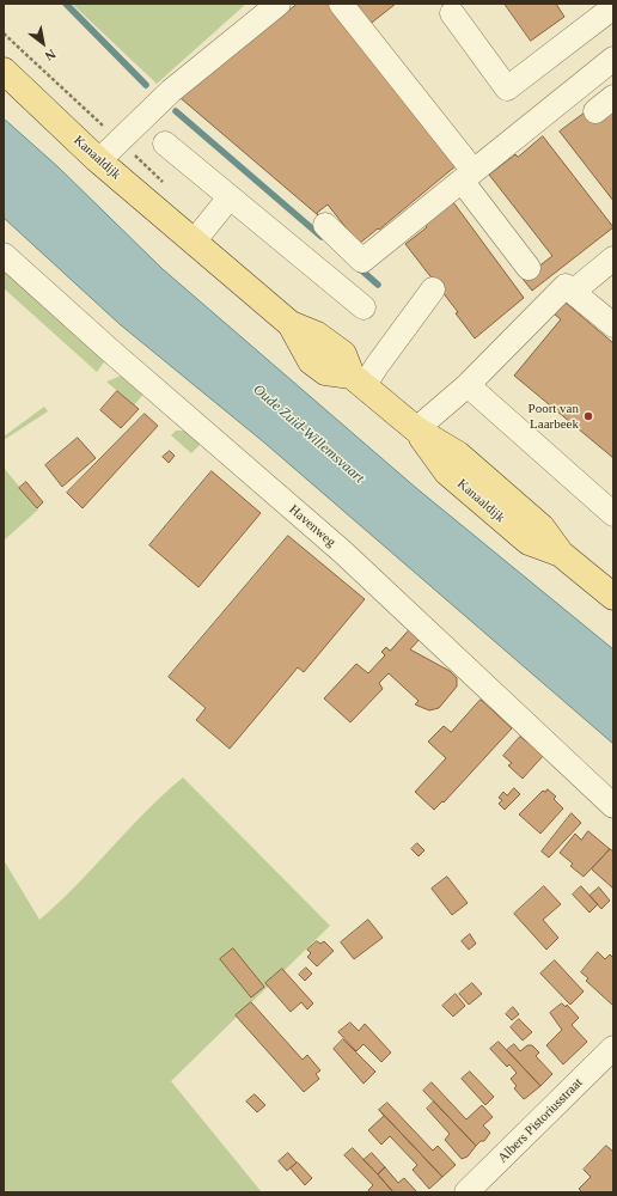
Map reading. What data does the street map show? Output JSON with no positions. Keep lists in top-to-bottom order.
{
  "streets": {
    "main road": ["Kanaaldijk"],
    "street": ["Havenweg", "Albers Pistoriusstraat"]
  },
  "water": ["Oude Zuid-Willemsvaart"],
  "places": ["Poort van Laarbeek"],
  "north": "bottom right"
}
